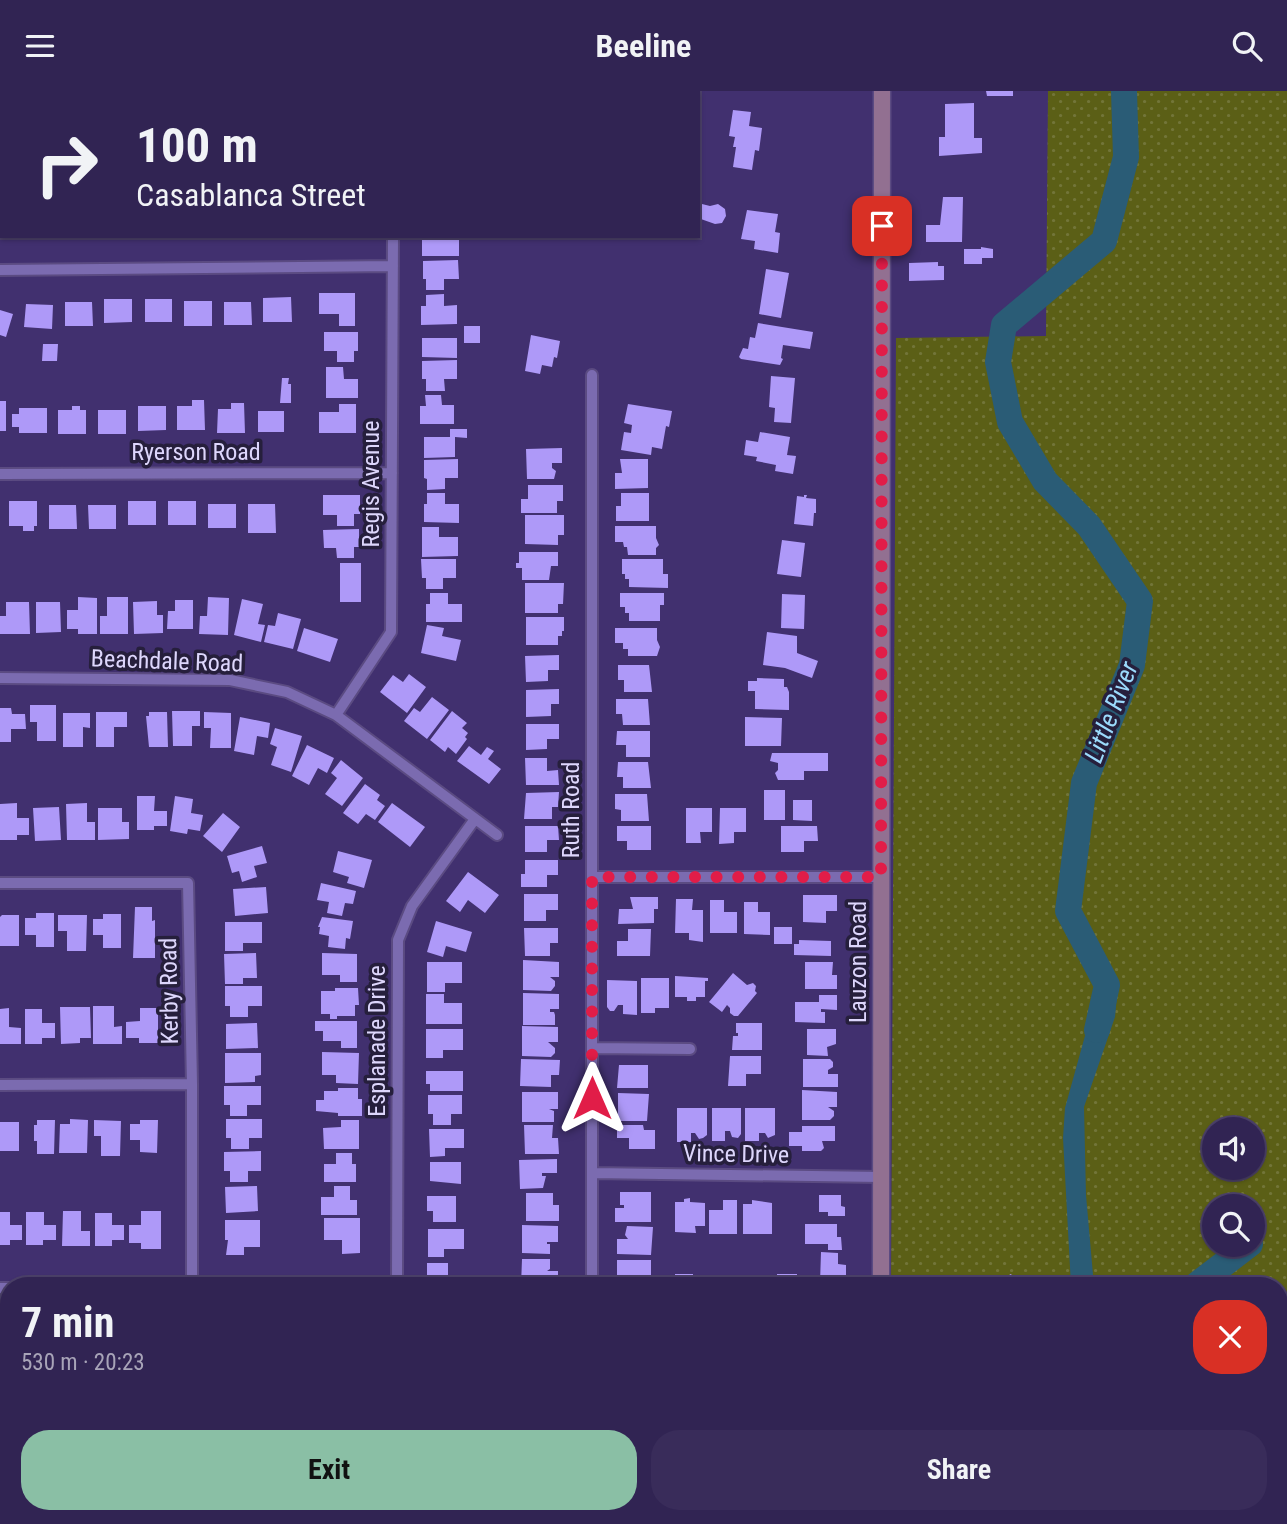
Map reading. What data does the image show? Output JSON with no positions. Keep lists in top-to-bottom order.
{
  "streets": {
    "street": [
      "Ryerson Road",
      "Regis Avenue",
      "Beachdale Road",
      "Ruth Road",
      "Lauzon Road",
      "Kerby Road",
      "Esplanade Drive",
      "Vince Drive"
    ]
  },
  "crossings": [
    ["Ryerson Road", "Regis Avenue"],
    ["Regis Avenue", "Beachdale Road"],
    ["Beachdale Road", "Esplanade Drive"],
    ["Ruth Road", "Vince Drive"],
    ["Lauzon Road", "Vince Drive"]
  ],
  "water": ["Little River"],
  "page": {
    "header": "Beeline",
    "turn": ["100 m", "Casablanca Street"],
    "heading": ["7 min", "530 m · 20:23"],
    "buttons": ["Exit", "Share"]
  }
}
